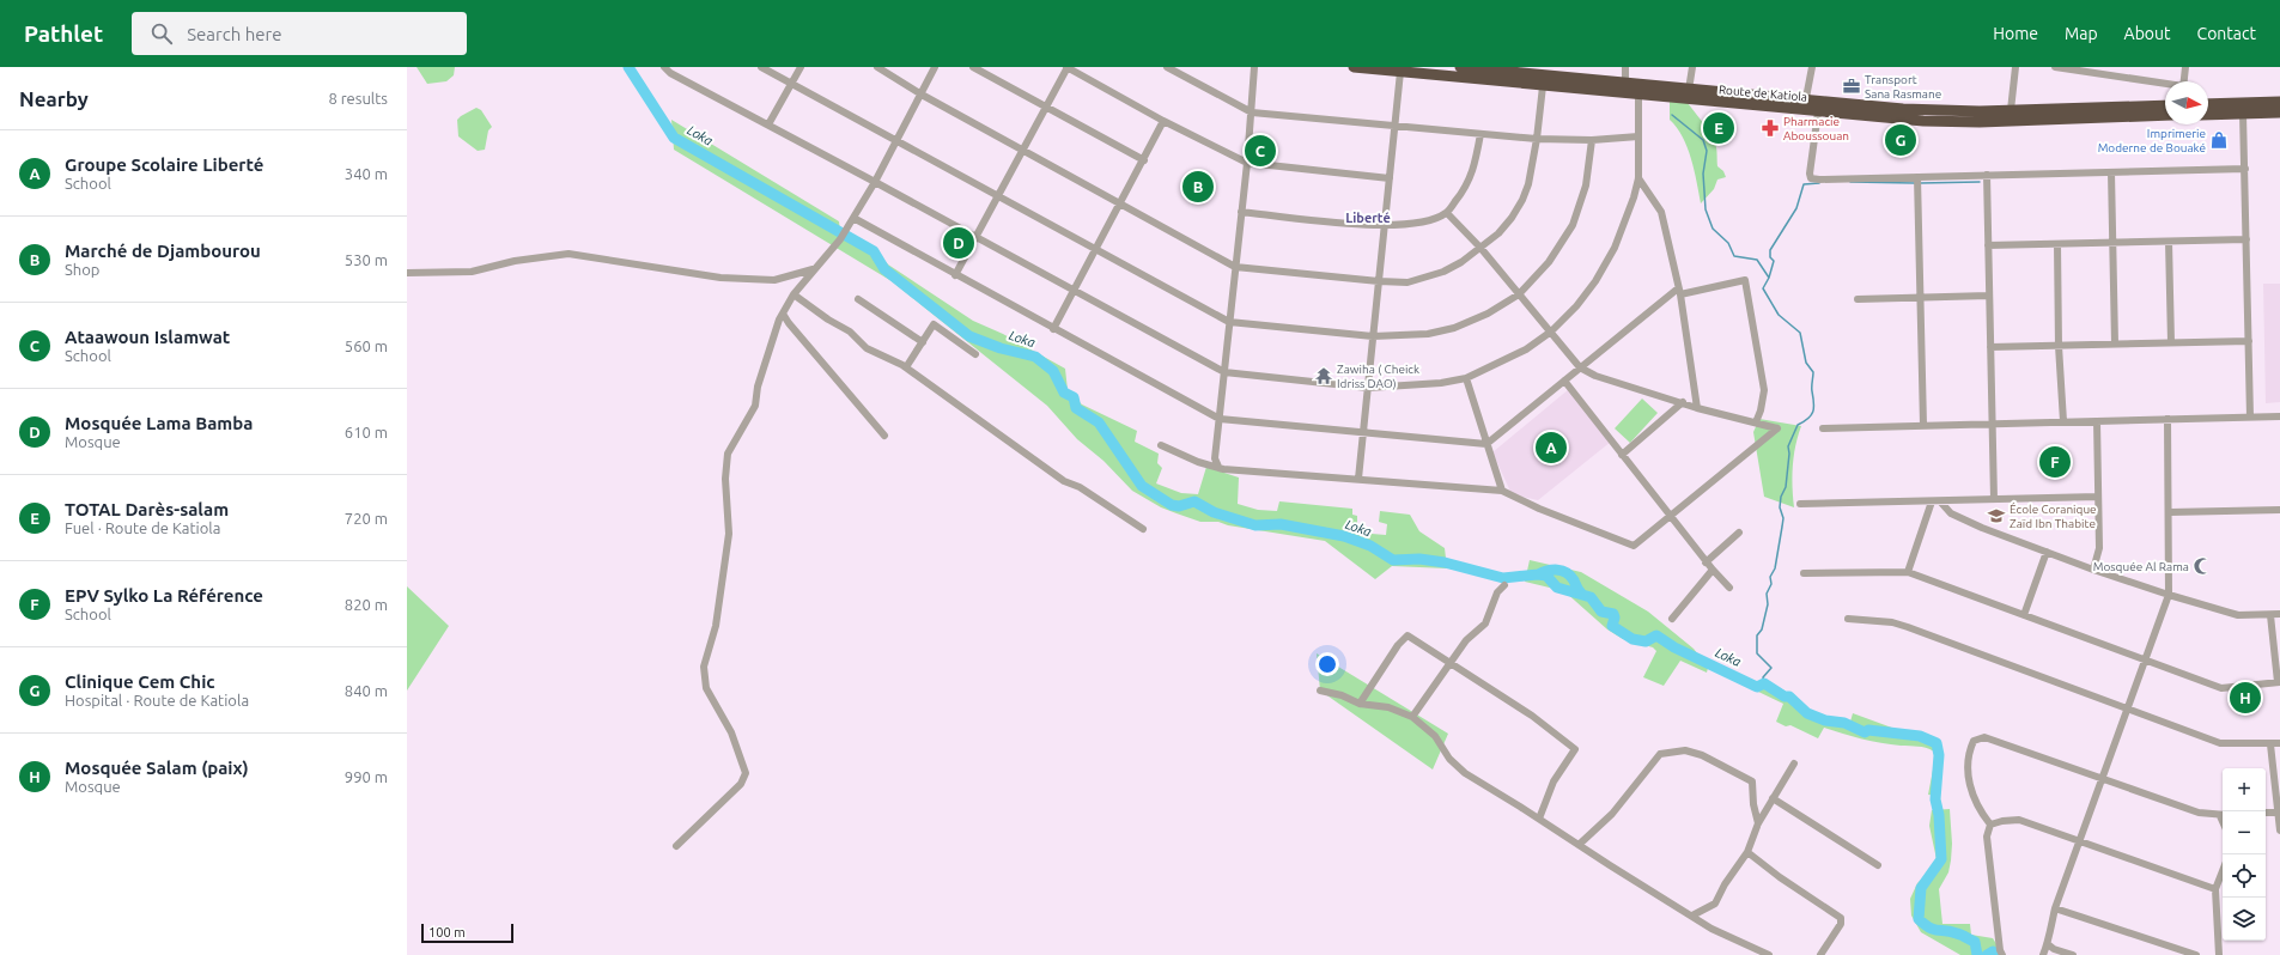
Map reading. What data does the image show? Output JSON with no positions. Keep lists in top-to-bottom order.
{
  "streets": {
    "highway": ["Route de Katiola"]
  },
  "districts": ["Liberté"],
  "water": ["Loka"],
  "places": {
    "office": ["Transport Sana Rasmane"],
    "pharmacy": ["Pharmacie Aboussouan"],
    "shop": ["Imprimerie Moderne de Bouaké"],
    "temple": ["Zawiha ( Cheick Idriss DAO)"],
    "school or university": ["École Coranique Zaïd Ibn Thabite"],
    "mosque": ["Mosquée Al Rama"]
  },
  "scale_bar": "100 m",
  "north": "right",
  "page": {
    "header": "Pathlet",
    "search": "Search here",
    "nav": [
      "Home",
      "Map",
      "About",
      "Contact"
    ],
    "heading": ["Nearby", "8 results"],
    "pins": [
      "E",
      "G",
      "C",
      "B",
      "D",
      "A",
      "F",
      "H"
    ],
    "list": [
      {
        "mark": "A",
        "name": "Groupe Scolaire Liberté",
        "note": "School",
        "value": "340 m"
      },
      {
        "mark": "B",
        "name": "Marché de Djambourou",
        "note": "Shop",
        "value": "530 m"
      },
      {
        "mark": "C",
        "name": "Ataawoun Islamwat",
        "note": "School",
        "value": "560 m"
      },
      {
        "mark": "D",
        "name": "Mosquée Lama Bamba",
        "note": "Mosque",
        "value": "610 m"
      },
      {
        "mark": "E",
        "name": "TOTAL Darès-salam",
        "note": "Fuel · Route de Katiola",
        "value": "720 m"
      },
      {
        "mark": "F",
        "name": "EPV Sylko La Référence",
        "note": "School",
        "value": "820 m"
      },
      {
        "mark": "G",
        "name": "Clinique Cem Chic",
        "note": "Hospital · Route de Katiola",
        "value": "840 m"
      },
      {
        "mark": "H",
        "name": "Mosquée Salam (paix)",
        "note": "Mosque",
        "value": "990 m"
      }
    ],
    "map_buttons": ["+", "−"],
    "scale": "100 m"
  }
}
